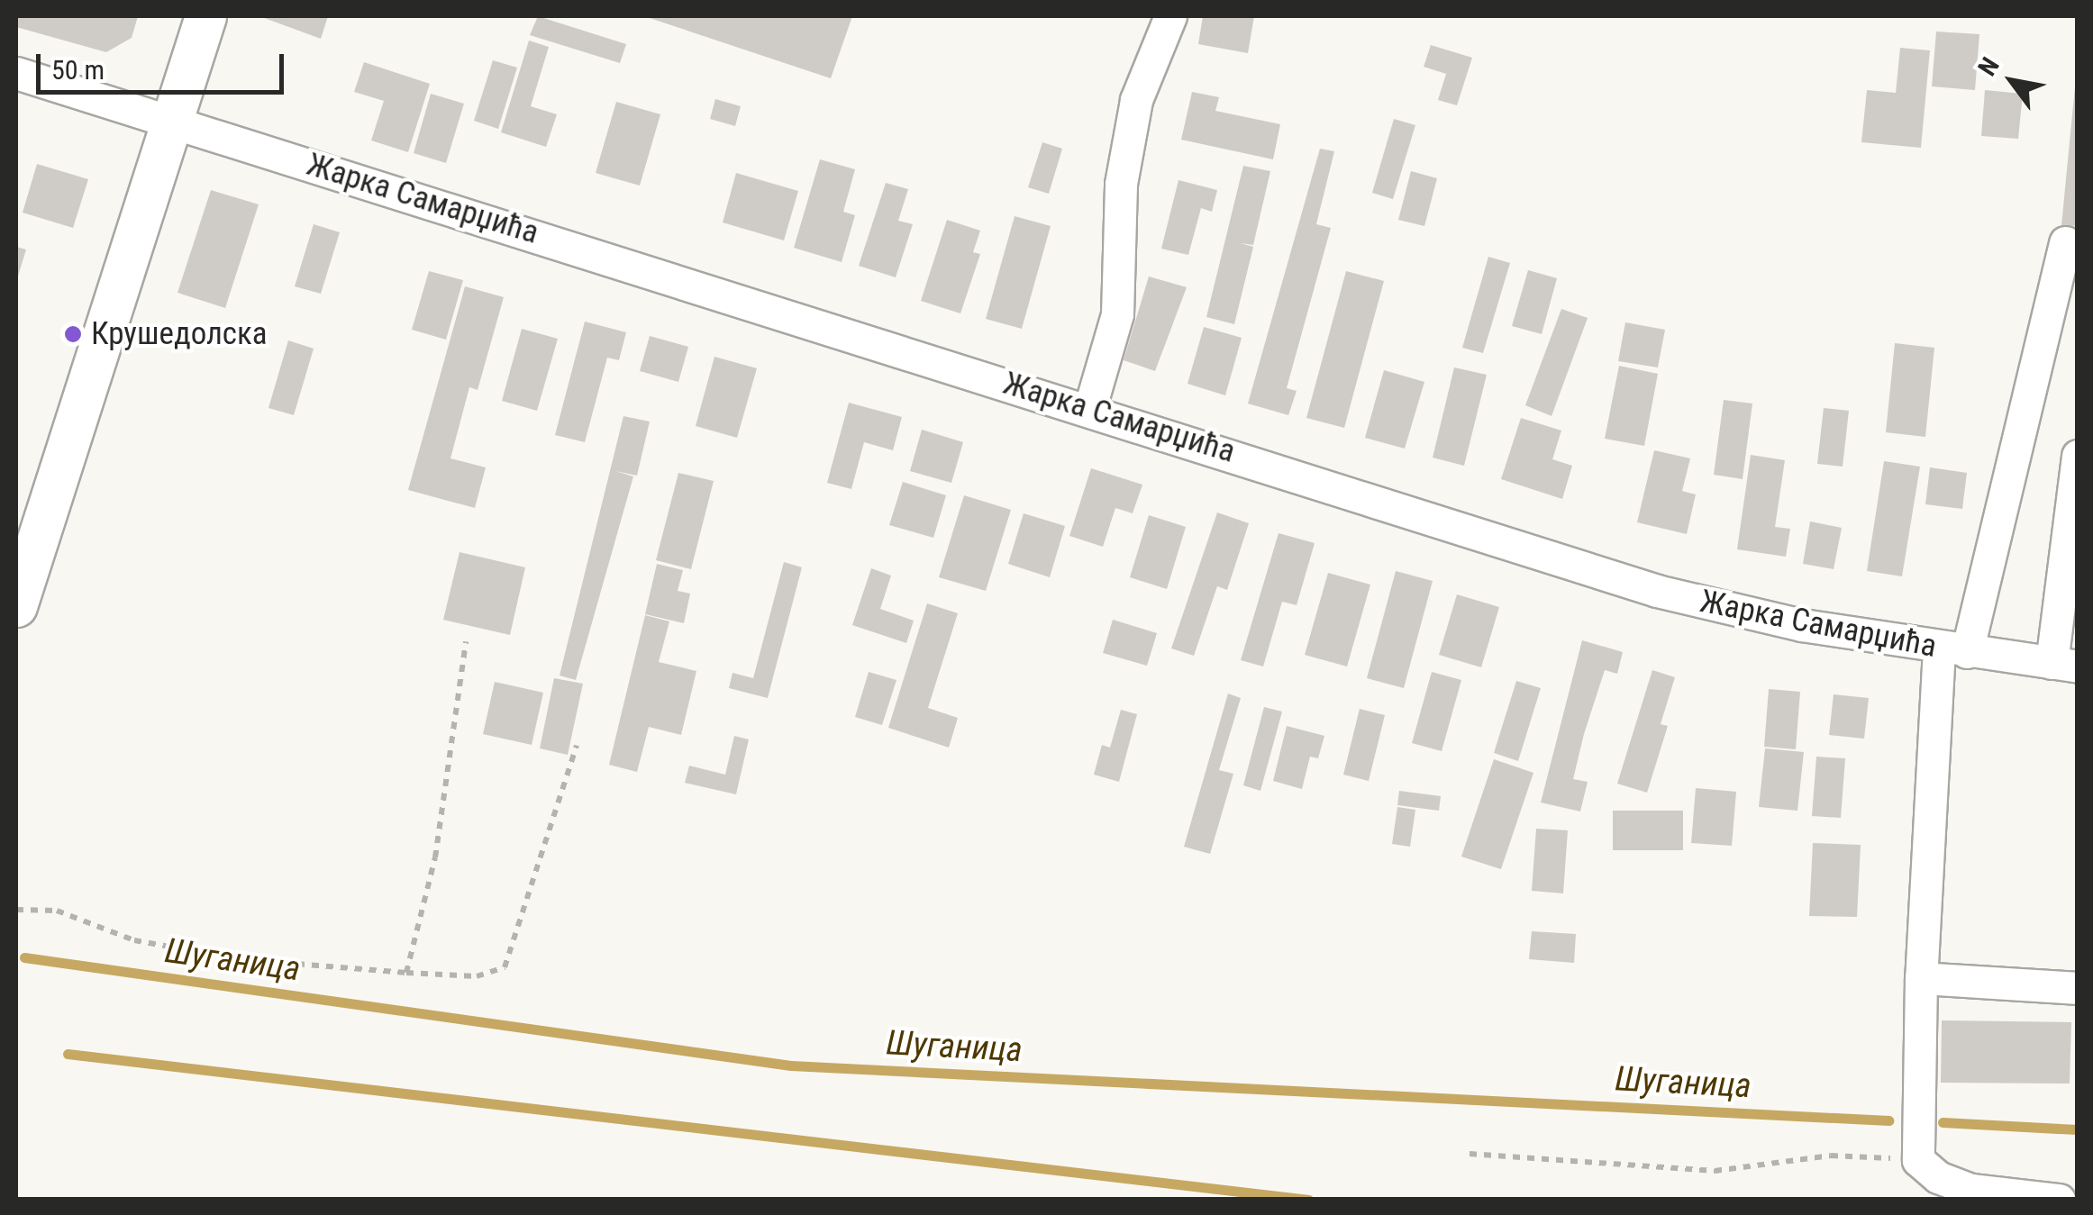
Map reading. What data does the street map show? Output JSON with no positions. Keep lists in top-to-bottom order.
{
  "streets": {
    "street": ["Жарка Самарџића"]
  },
  "water": ["Шуганица"],
  "places": ["Крушедолска"],
  "scale_bar": "50 m",
  "north": "top left"
}
